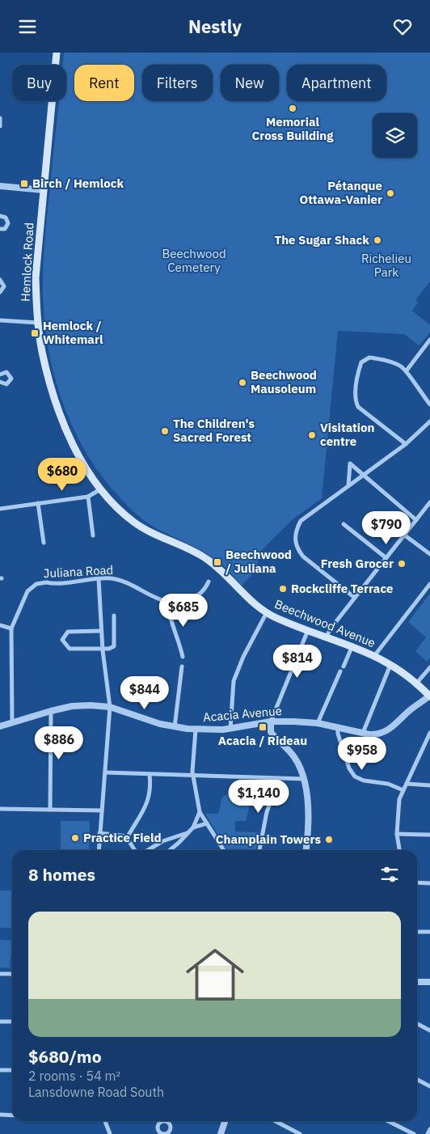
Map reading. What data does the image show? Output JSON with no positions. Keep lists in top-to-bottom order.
{
  "streets": {
    "main road": ["Hemlock Road", "Beechwood Avenue"],
    "street": ["Juliana Road", "Acacia Avenue"]
  },
  "crossings": [
    ["Hemlock Road", "Beechwood Avenue"],
    ["Beechwood Avenue", "Acacia Avenue"]
  ],
  "parks": ["Beechwood Cemetery", "Richelieu Park"],
  "places": {
    "other": [
      "Memorial Cross Building",
      "Pétanque Ottawa-Vanier",
      "The Sugar Shack",
      "Beechwood Mausoleum",
      "The Children's Sacred Forest",
      "Visitation centre",
      "Fresh Grocer",
      "Rockcliffe Terrace",
      "Practice Field",
      "Champlain Towers"
    ],
    "transit": [
      "Birch / Hemlock",
      "Hemlock / Whitemarl",
      "Beechwood / Juliana",
      "Acacia / Rideau"
    ]
  },
  "page": {
    "header": "Nestly",
    "chip": [
      "Buy",
      "Rent",
      "Filters",
      "New",
      "Apartment"
    ],
    "price": [
      "$680",
      "$790",
      "$685",
      "$814",
      "$844",
      "$886",
      "$958",
      "$1,140"
    ],
    "heading": "8 homes",
    "list": [
      {
        "name": "$680/mo",
        "note": "2 rooms · 54 m² · Lansdowne Road South"
      }
    ]
  }
}
